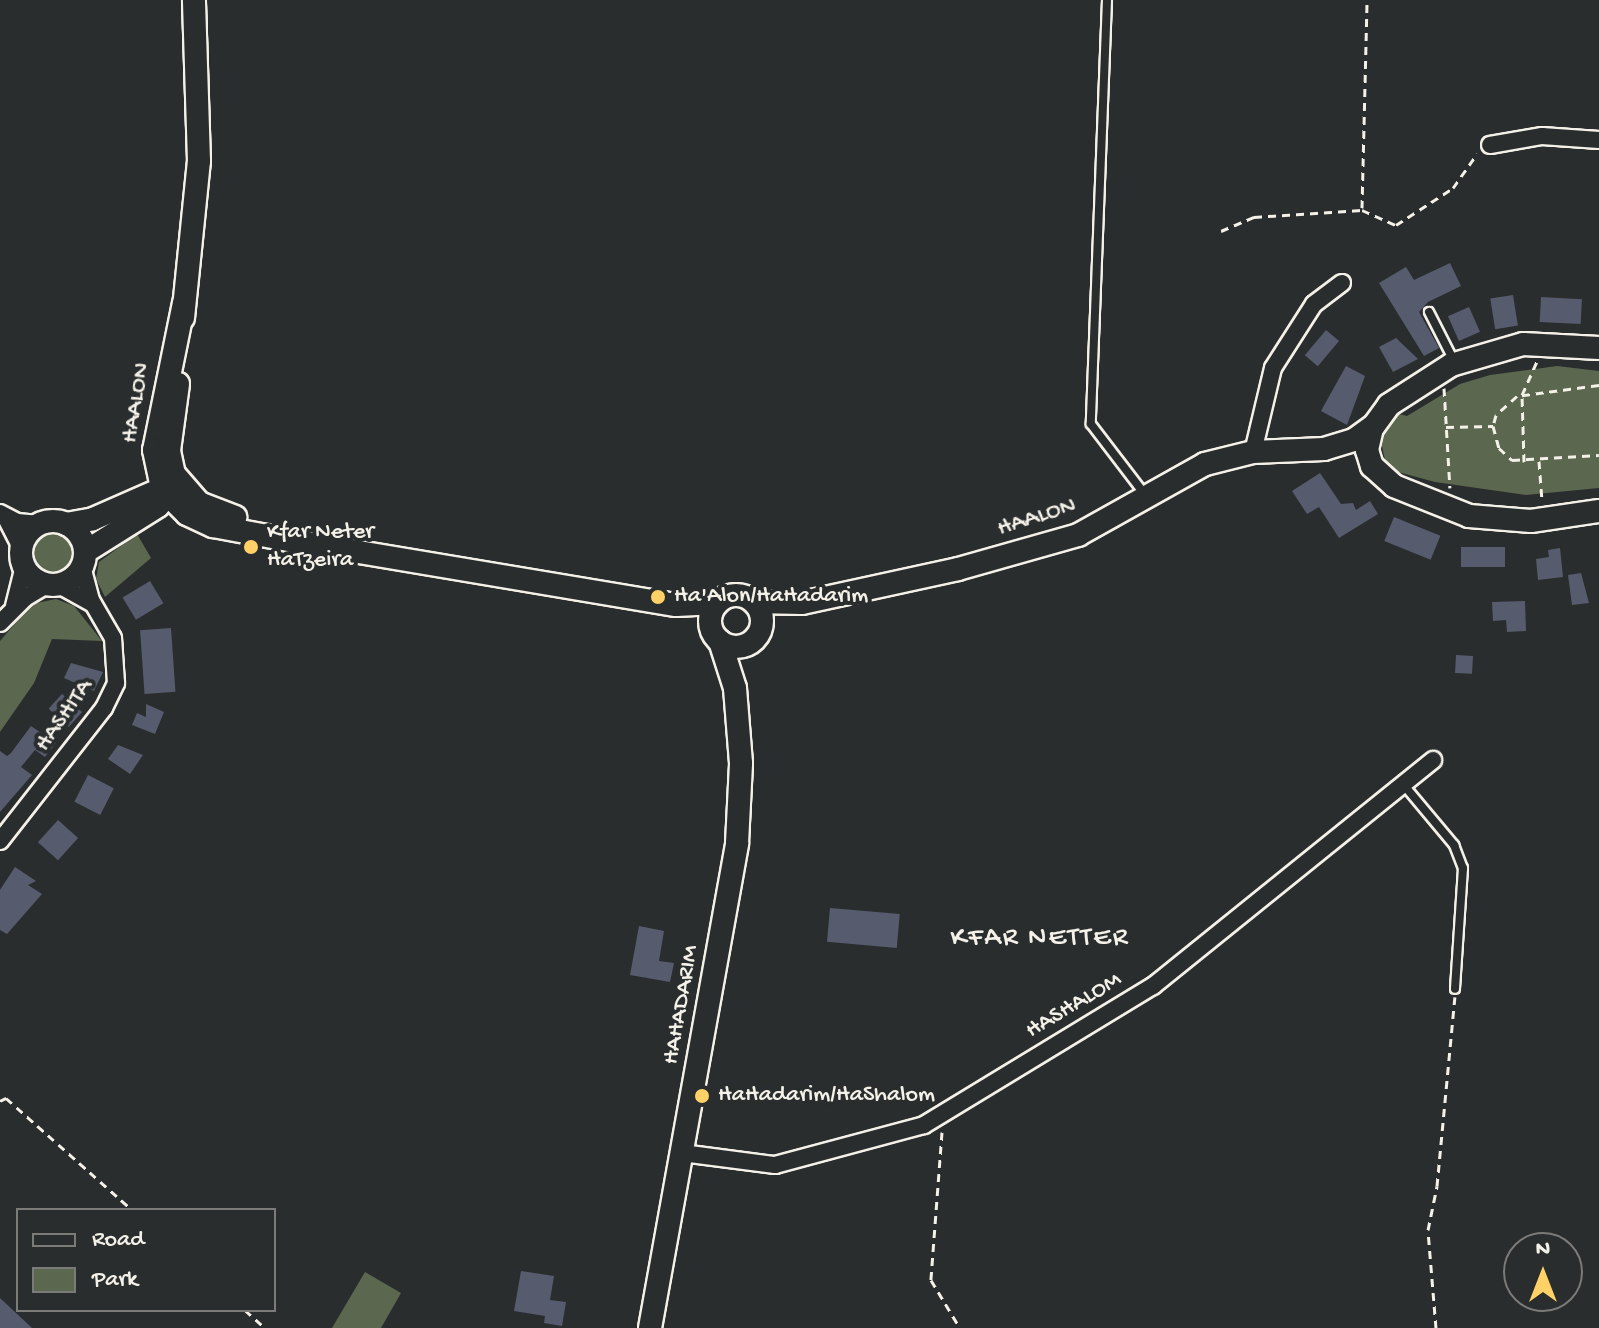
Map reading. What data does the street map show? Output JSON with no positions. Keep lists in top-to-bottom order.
{
  "streets": {
    "main road": ["HAALON", "HAHADARIM"],
    "street": ["HASHITA", "HASHALOM"]
  },
  "crossings": [
    ["HAALON", "HAHADARIM"],
    ["HAHADARIM", "HASHALOM"]
  ],
  "districts": ["KFAR NETTER"],
  "places": ["Kfar Neter HaTzeira", "Ha'Alon/HaHadarim", "HaHadarim/HaShalom"],
  "legend": ["Road", "Park"],
  "north": "top"
}
